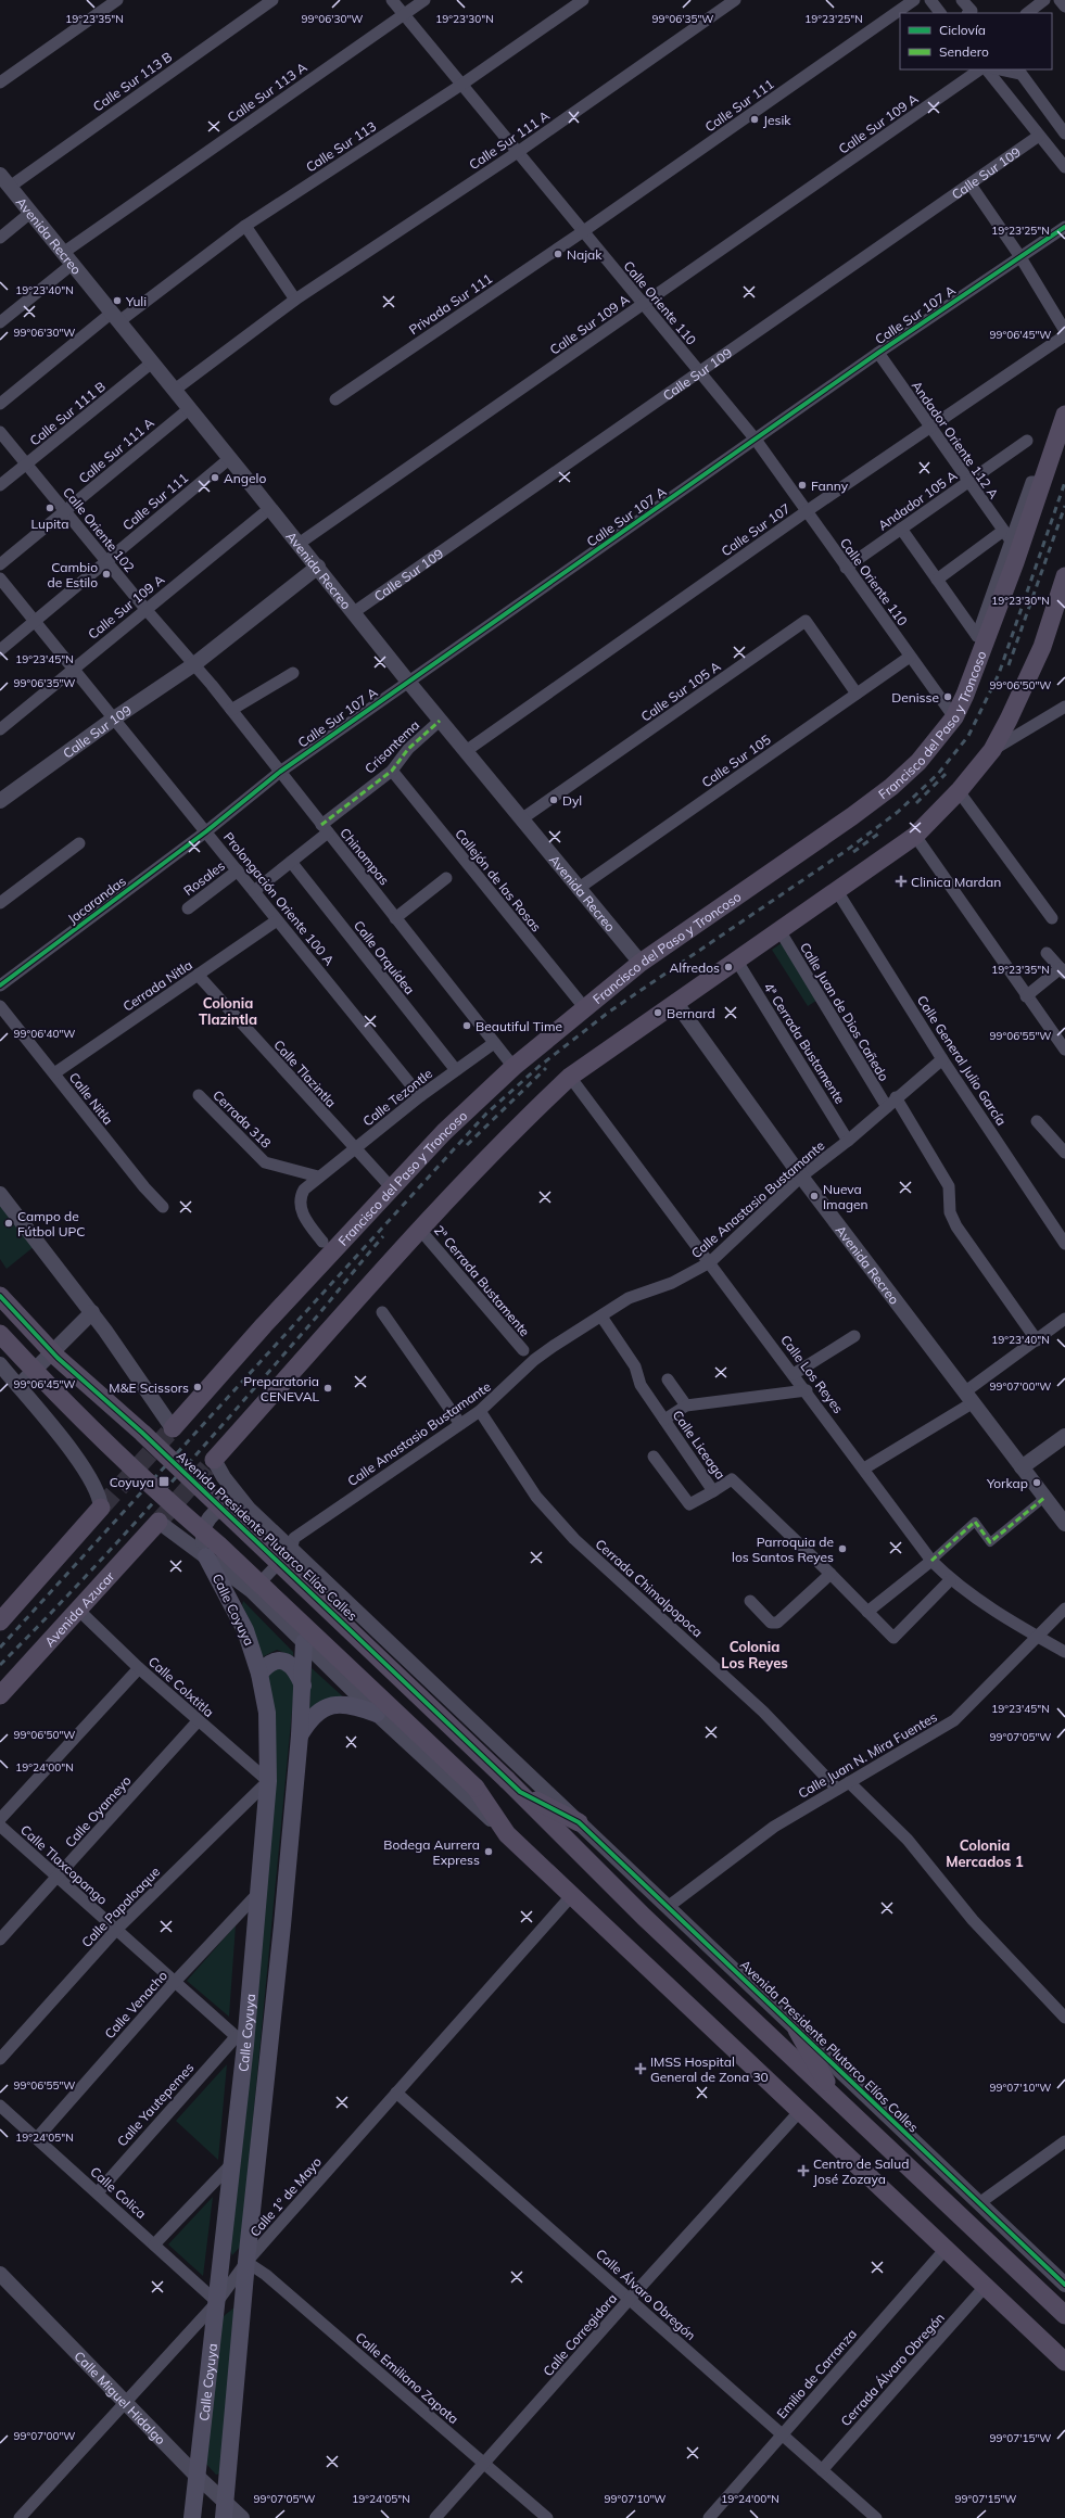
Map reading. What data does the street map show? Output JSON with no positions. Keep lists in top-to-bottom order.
{
  "streets": {
    "main road": [
      "Francisco del Paso y Troncoso",
      "Avenida Presidente Plutarco Elías Calles",
      "Avenida Azucar",
      "Calle Coyuya"
    ],
    "street": [
      "Calle Sur 113 B",
      "Calle Sur 113 A",
      "Calle Sur 111",
      "Calle Sur 109 A",
      "Calle Sur 111 A",
      "Calle Sur 113",
      "Calle Sur 109",
      "Avenida Recreo",
      "Calle Oriente 110",
      "Privada Sur 111",
      "Calle Sur 107 A",
      "Calle Sur 111 B",
      "Andador Oriente 112 A",
      "Andador 105 A",
      "Calle Oriente 102",
      "Calle Sur 107",
      "Calle Sur 105 A",
      "Crisantema",
      "Calle Sur 105",
      "Chinampas",
      "Rosales",
      "Callejón de las Rosas",
      "Prolongación Oriente 100 A",
      "Jacarandas",
      "Calle Orquídea",
      "Cerrada Nitla",
      "Calle Juan de Dios Cañedo",
      "4ª Cerrada Bustamente",
      "Calle General Julio García",
      "Calle Tlazintla",
      "Calle Tezontle",
      "Calle Nitla",
      "Cerrada 318",
      "Calle Anastasio Bustamante",
      "2ª Cerrada Bustamente",
      "Calle Los Reyes",
      "Calle Liceaga",
      "Cerrada Chimalpopoca",
      "Calle Colxtitla",
      "Calle Juan N. Mira Fuentes",
      "Calle Oyameyo",
      "Calle Tlaxcopango",
      "Calle Papaloaque",
      "Calle Venacho",
      "Calle Yautepemes",
      "Calle Colica",
      "Calle 1º de Mayo",
      "Calle Álvaro Obregón",
      "Calle Corregidora",
      "Cerrada Álvaro Obregón",
      "Emilio de Carranza",
      "Calle Emiliano Zapata",
      "Calle Miguel Hidalgo"
    ]
  },
  "crossings": [
    ["Calle Sur 113 B", "Avenida Recreo"],
    ["Calle Sur 113 A", "Avenida Recreo"],
    ["Calle Sur 113 A", "Calle Oriente 110"],
    ["Calle Sur 111", "Avenida Recreo"],
    ["Calle Sur 111", "Calle Oriente 110"],
    ["Calle Sur 111", "Privada Sur 111"],
    ["Calle Sur 111", "Calle Oriente 102"],
    ["Calle Sur 111", "Prolongación Oriente 100 A"],
    ["Calle Sur 109 A", "Avenida Recreo"],
    ["Calle Sur 109 A", "Calle Oriente 110"],
    ["Calle Sur 109 A", "Calle Oriente 102"],
    ["Calle Sur 109 A", "Prolongación Oriente 100 A"],
    ["Calle Sur 111 A", "Avenida Recreo"],
    ["Calle Sur 111 A", "Calle Oriente 110"],
    ["Calle Sur 111 A", "Calle Oriente 102"],
    ["Calle Sur 113", "Avenida Recreo"],
    ["Calle Sur 113", "Calle Oriente 110"],
    ["Calle Sur 109", "Avenida Recreo"],
    ["Calle Sur 109", "Calle Oriente 110"],
    ["Calle Sur 109", "Calle Oriente 102"],
    ["Calle Sur 109", "Chinampas"],
    ["Calle Sur 109", "Prolongación Oriente 100 A"],
    ["Avenida Recreo", "Calle Sur 107 A"],
    ["Avenida Recreo", "Calle Sur 111 B"],
    ["Avenida Recreo", "Calle Sur 107"],
    ["Avenida Recreo", "Calle Sur 105 A"],
    ["Avenida Recreo", "Francisco del Paso y Troncoso"],
    ["Avenida Recreo", "Crisantema"],
    ["Avenida Recreo", "Calle Sur 105"],
    ["Avenida Recreo", "Calle Anastasio Bustamante"],
    ["Calle Oriente 110", "Privada Sur 111"],
    ["Calle Oriente 110", "Calle Sur 107 A"],
    ["Calle Oriente 110", "Andador 105 A"],
    ["Calle Oriente 110", "Calle Sur 107"],
    ["Calle Oriente 110", "Francisco del Paso y Troncoso"],
    ["Calle Oriente 110", "Calle Sur 105"],
    ["Calle Sur 107 A", "Andador Oriente 112 A"],
    ["Calle Sur 107 A", "Chinampas"],
    ["Calle Sur 107 A", "Prolongación Oriente 100 A"],
    ["Calle Sur 107 A", "Jacarandas"],
    ["Calle Sur 111 B", "Calle Oriente 102"],
    ["Andador Oriente 112 A", "Andador 105 A"],
    ["Andador Oriente 112 A", "Calle Sur 107"],
    ["Calle Oriente 102", "Chinampas"],
    ["Calle Sur 105 A", "Calle Sur 105"],
    ["Francisco del Paso y Troncoso", "Chinampas"],
    ["Francisco del Paso y Troncoso", "Callejón de las Rosas"],
    ["Francisco del Paso y Troncoso", "Calle Tlazintla"],
    ["Crisantema", "Chinampas"],
    ["Crisantema", "Callejón de las Rosas"],
    ["Crisantema", "Prolongación Oriente 100 A"],
    ["Crisantema", "Calle Orquídea"],
    ["Chinampas", "Calle Tezontle"],
    ["Rosales", "Prolongación Oriente 100 A"],
    ["Prolongación Oriente 100 A", "Jacarandas"],
    ["Prolongación Oriente 100 A", "Cerrada Nitla"],
    ["Prolongación Oriente 100 A", "Calle Tezontle"],
    ["Calle Orquídea", "Calle Tezontle"],
    ["Cerrada Nitla", "Calle Tlazintla"],
    ["Cerrada Nitla", "Calle Nitla"],
    ["Calle Juan de Dios Cañedo", "Calle Anastasio Bustamante"],
    ["4ª Cerrada Bustamente", "Calle Anastasio Bustamante"],
    ["Calle General Julio García", "Calle Anastasio Bustamante"],
    ["Calle Tlazintla", "Calle Tezontle"],
    ["Calle Tezontle", "Cerrada 318"],
    ["Calle Anastasio Bustamante", "Calle Los Reyes"],
    ["Calle Anastasio Bustamante", "Calle Liceaga"],
    ["Calle Anastasio Bustamante", "Avenida Presidente Plutarco Elías Calles"],
    ["Calle Anastasio Bustamante", "Cerrada Chimalpopoca"],
    ["Calle Los Reyes", "Calle Liceaga"],
    ["Calle Los Reyes", "Calle Juan N. Mira Fuentes"],
    ["Avenida Presidente Plutarco Elías Calles", "Calle Juan N. Mira Fuentes"],
    ["Cerrada Chimalpopoca", "Calle Juan N. Mira Fuentes"],
    ["Avenida Azucar", "Calle Colxtitla"],
    ["Calle Coyuya", "Calle Colxtitla"],
    ["Calle Coyuya", "Calle Tlaxcopango"],
    ["Calle Coyuya", "Calle Papaloaque"],
    ["Calle Coyuya", "Calle Venacho"],
    ["Calle Coyuya", "Calle Yautepemes"],
    ["Calle Coyuya", "Calle Colica"],
    ["Calle Coyuya", "Calle 1º de Mayo"],
    ["Calle Coyuya", "Calle Emiliano Zapata"],
    ["Calle Coyuya", "Calle Miguel Hidalgo"],
    ["Calle Colxtitla", "Calle Oyameyo"],
    ["Calle Colxtitla", "Calle Papaloaque"],
    ["Calle Oyameyo", "Calle Tlaxcopango"],
    ["Calle Tlaxcopango", "Calle Papaloaque"],
    ["Calle Tlaxcopango", "Calle Venacho"],
    ["Calle Tlaxcopango", "Calle Yautepemes"],
    ["Calle Venacho", "Calle Colica"],
    ["Calle Yautepemes", "Calle Colica"],
    ["Calle Colica", "Calle 1º de Mayo"],
    ["Calle 1º de Mayo", "Calle Álvaro Obregón"],
    ["Calle 1º de Mayo", "Calle Emiliano Zapata"],
    ["Calle 1º de Mayo", "Calle Miguel Hidalgo"],
    ["Calle Álvaro Obregón", "Calle Corregidora"],
    ["Calle Álvaro Obregón", "Cerrada Álvaro Obregón"],
    ["Calle Álvaro Obregón", "Emilio de Carranza"],
    ["Calle Corregidora", "Calle Emiliano Zapata"]
  ],
  "districts": ["Colonia Tlazintla", "Colonia Los Reyes", "Colonia Mercados 1"],
  "places": {
    "other": [
      "Jesik",
      "Najak",
      "Yuli",
      "Angelo",
      "Fanny",
      "Lupita",
      "Cambio de Estilo",
      "Denisse",
      "Dyl",
      "Alfredos",
      "Bernard",
      "Beautiful Time",
      "Nueva Imagen",
      "Campo de Fútbol UPC",
      "M&E Scissors",
      "Preparatoria CENEVAL",
      "Yorkap",
      "Parroquia de los Santos Reyes",
      "Bodega Aurrera Express"
    ],
    "health": ["Clinica Mardan", "IMSS Hospital General de Zona 30", "Centro de Salud José Zozaya"],
    "transit": ["Coyuya"]
  },
  "legend": ["Ciclovía", "Sendero"],
  "coordinates": [
    "19°23'25\"N",
    "19°23'35\"N",
    "99°06'30\"W",
    "19°23'30\"N",
    "99°06'35\"W",
    "19°23'40\"N",
    "99°06'45\"W",
    "19°23'45\"N",
    "99°06'50\"W",
    "99°06'40\"W",
    "99°06'55\"W",
    "99°07'00\"W",
    "99°07'05\"W",
    "19°24'00\"N",
    "99°07'10\"W",
    "19°24'05\"N",
    "99°07'15\"W"
  ]
}
